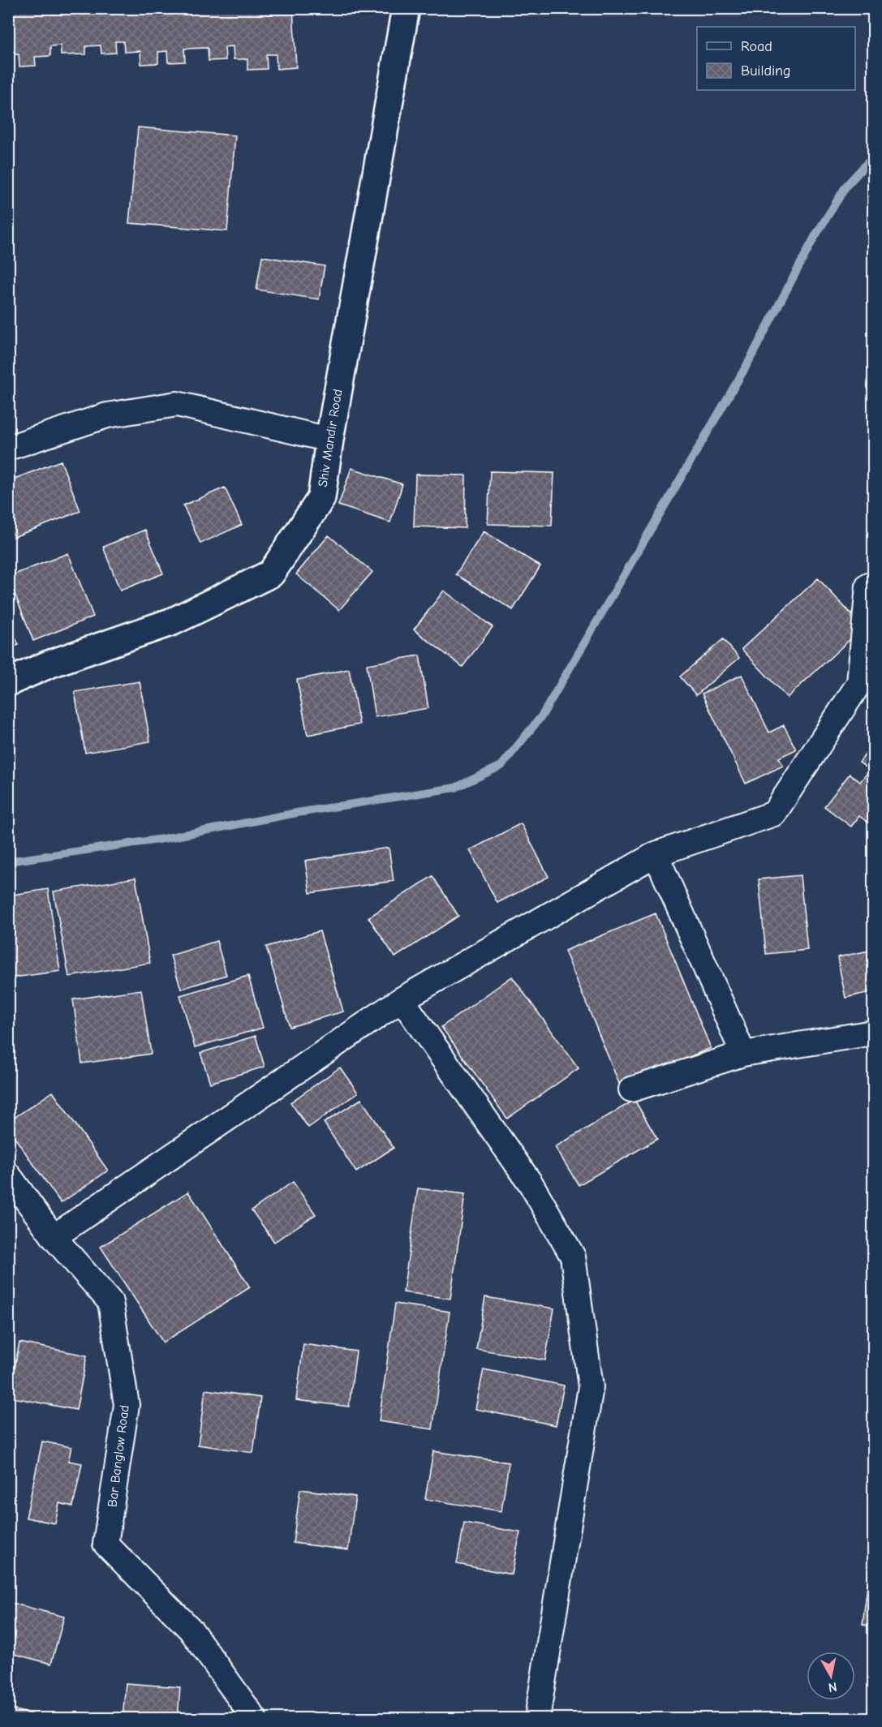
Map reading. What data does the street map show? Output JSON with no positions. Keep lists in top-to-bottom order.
{
  "streets": {
    "street": ["Shiv Mandir Road", "Bar Banglow Road"]
  },
  "legend": ["Road", "Building"],
  "north": "bottom"
}
